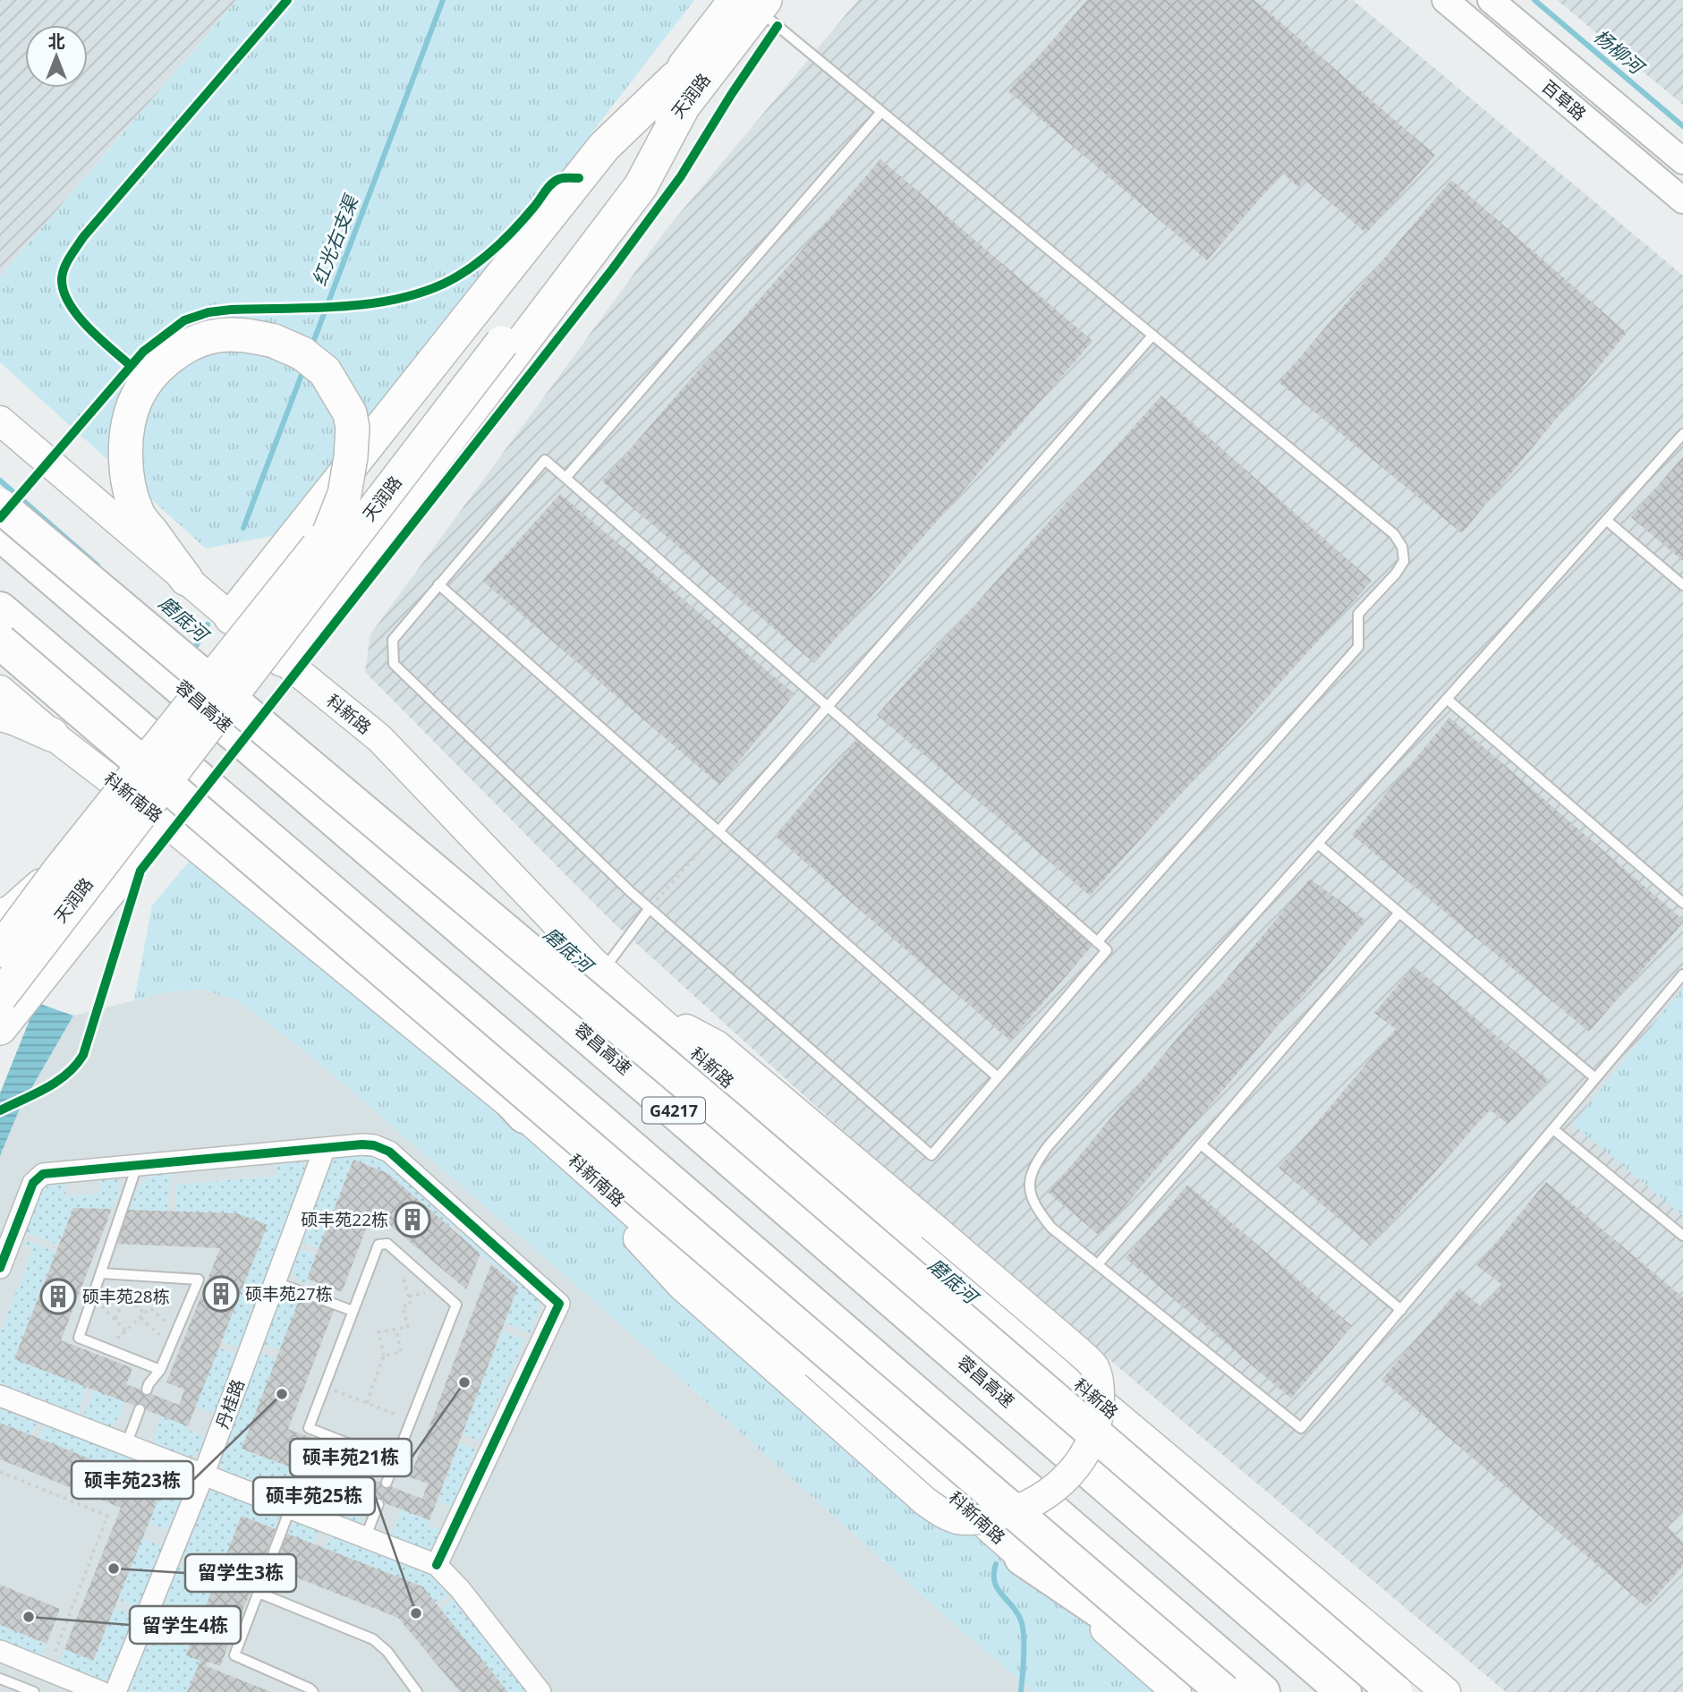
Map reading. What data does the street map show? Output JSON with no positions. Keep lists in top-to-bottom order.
{
  "streets": {
    "highway": ["蓉昌高速", "G4217"],
    "main road": ["天润路", "科新路", "科新南路"],
    "street": ["百草路", "丹桂路"]
  },
  "water": ["杨柳河", "红光右支渠", "磨底河"],
  "places": {
    "building": ["硕丰苑22栋", "硕丰苑27栋", "硕丰苑28栋"],
    "other": [
      "硕丰苑21栋",
      "硕丰苑23栋",
      "留学生3栋",
      "硕丰苑25栋",
      "留学生4栋"
    ]
  },
  "north": "top"
}
